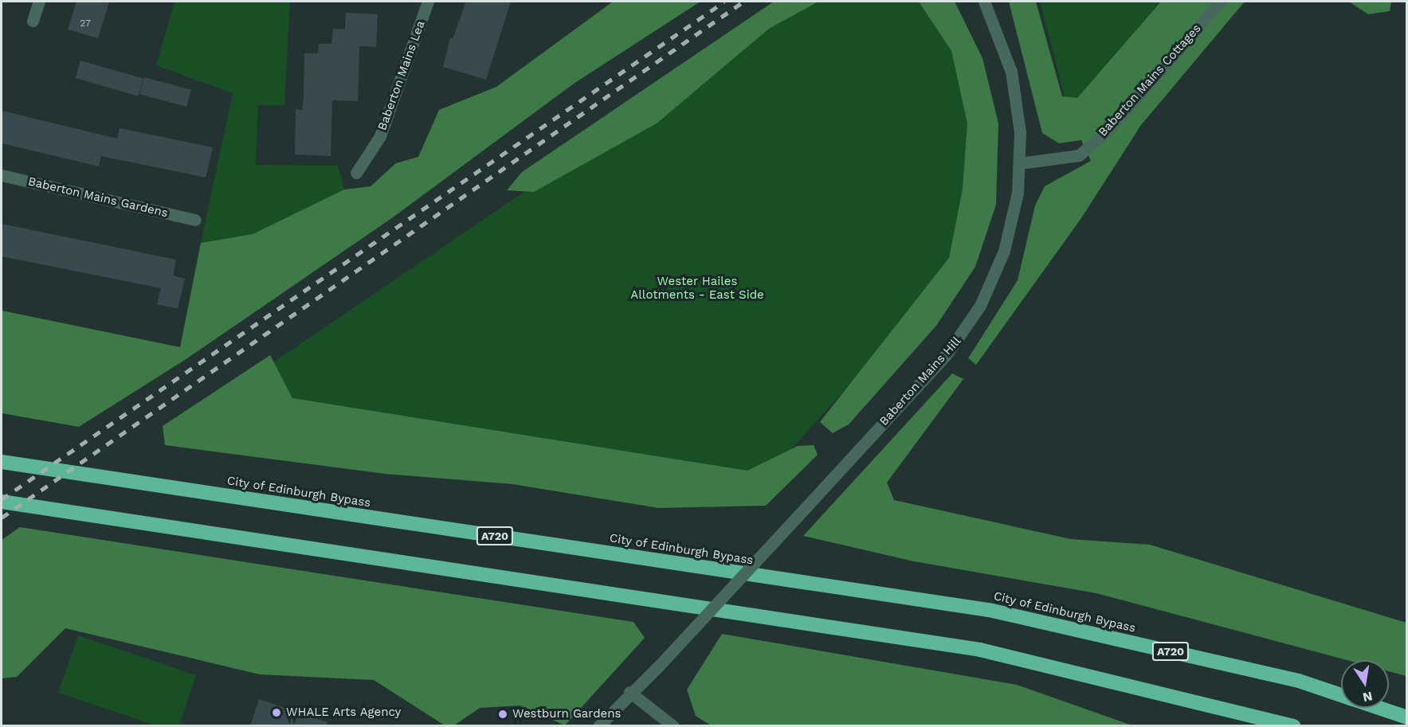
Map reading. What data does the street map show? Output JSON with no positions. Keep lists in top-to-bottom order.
{
  "streets": {
    "highway": ["City of Edinburgh Bypass", "A720"],
    "street": [
      "Baberton Mains Lea",
      "Baberton Mains Cottages",
      "Baberton Mains Gardens",
      "Baberton Mains Hill"
    ]
  },
  "crossings": [
    ["Baberton Mains Cottages", "Baberton Mains Hill"]
  ],
  "parks": ["Wester Hailes Allotments - East Side"],
  "places": ["WHALE Arts Agency", "Westburn Gardens"],
  "house_numbers": ["27"],
  "north": "bottom"
}
